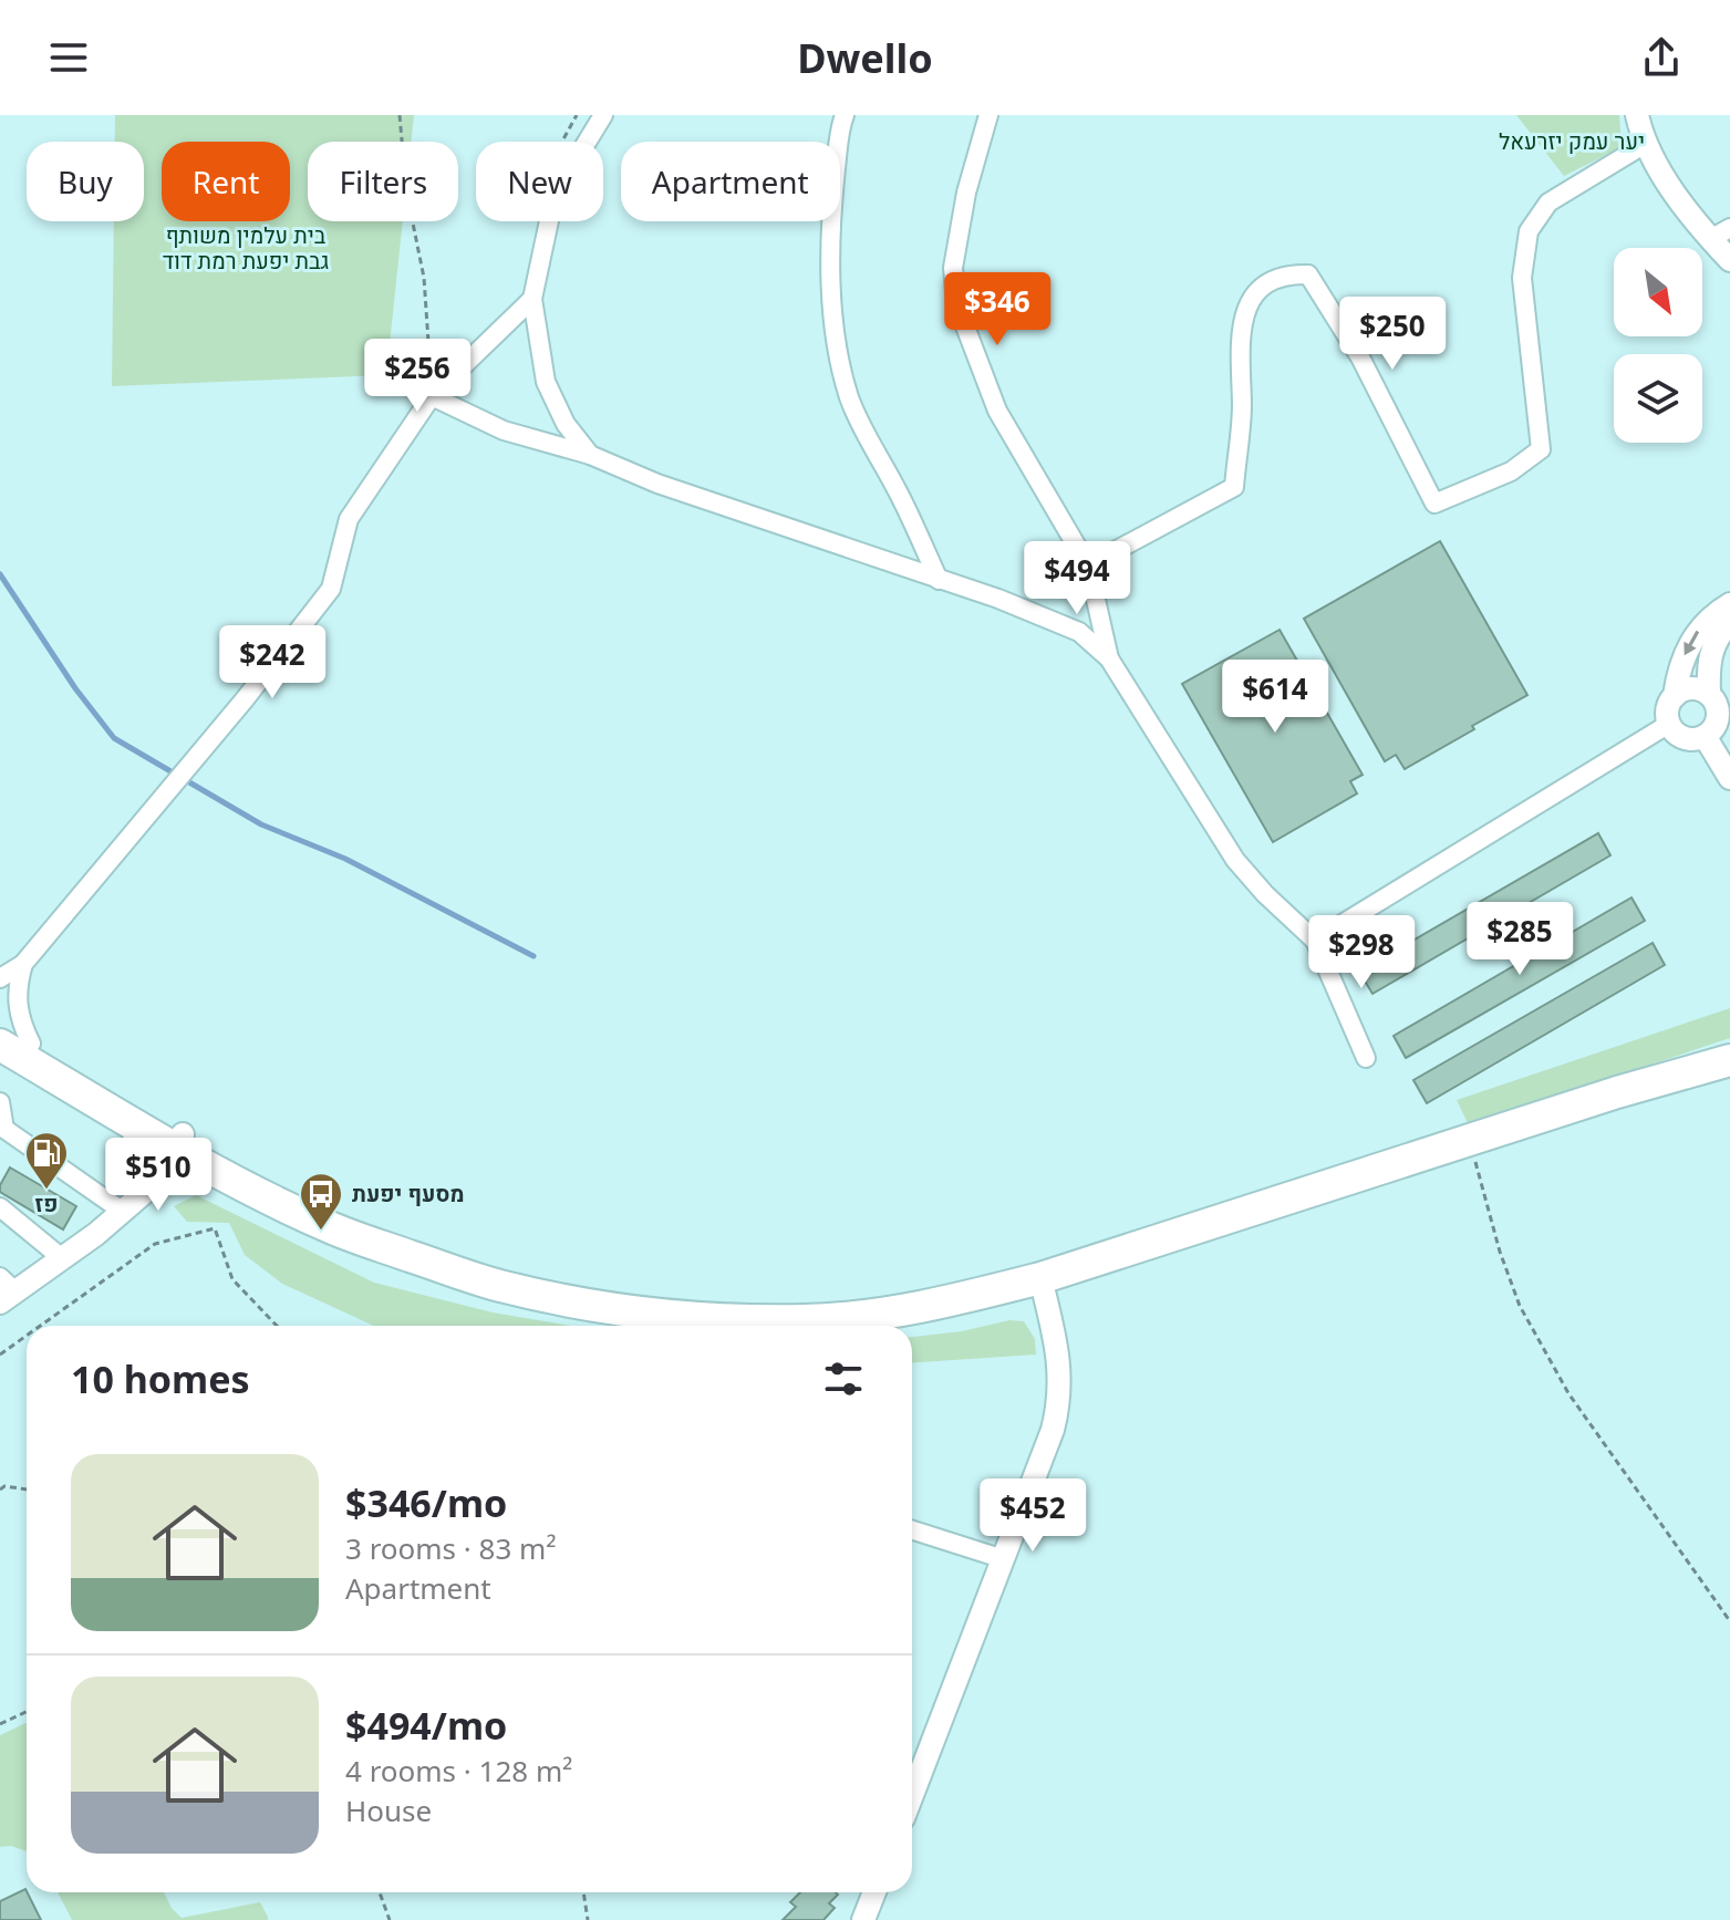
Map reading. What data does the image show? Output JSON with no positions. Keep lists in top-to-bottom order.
{
  "parks": ["יער עמק יזרעאל", "בית עלמין משותף גבת יפעת רמת דוד"],
  "places": {
    "fuel station": ["פז"],
    "bus stop": ["מסעף יפעת"]
  },
  "north": "bottom right",
  "page": {
    "header": "Dwello",
    "chip": [
      "Buy",
      "Rent",
      "Filters",
      "New",
      "Apartment"
    ],
    "price": [
      "$346",
      "$250",
      "$256",
      "$494",
      "$242",
      "$614",
      "$285",
      "$298",
      "$510",
      "$452"
    ],
    "heading": "10 homes",
    "list": [
      {
        "name": "$346/mo",
        "note": "3 rooms · 83 m² · Apartment"
      },
      {
        "name": "$494/mo",
        "note": "4 rooms · 128 m² · House"
      }
    ]
  }
}
